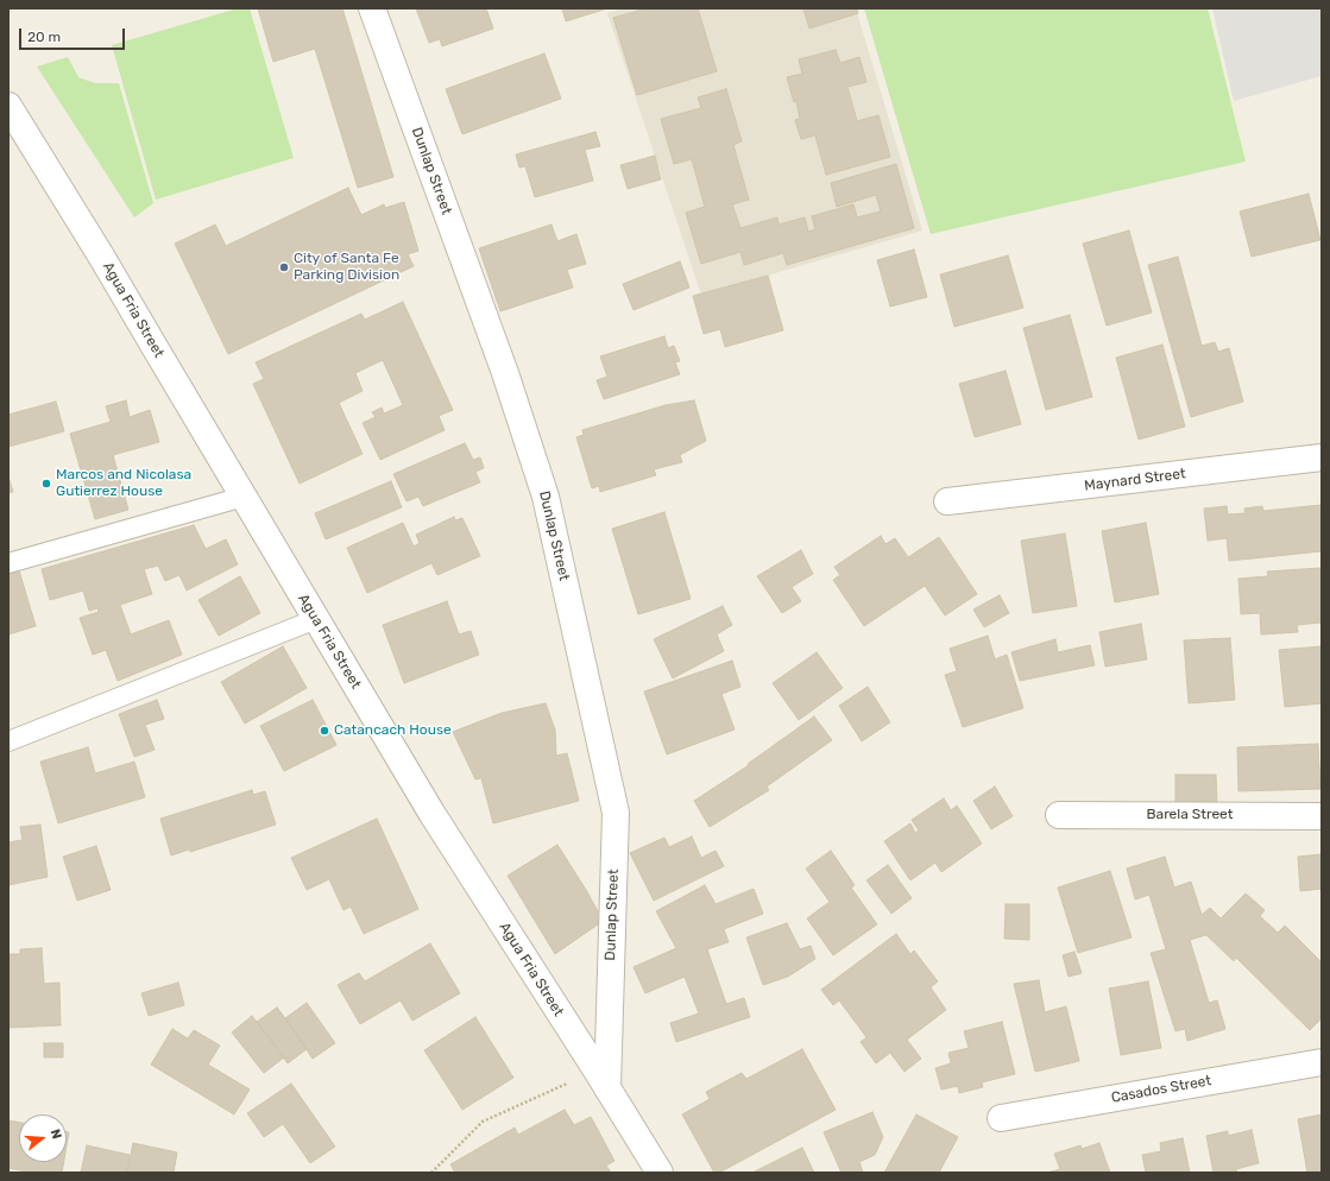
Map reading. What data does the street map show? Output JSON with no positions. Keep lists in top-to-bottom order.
{
  "streets": {
    "street": [
      "Dunlap Street",
      "Agua Fria Street",
      "Maynard Street",
      "Barela Street",
      "Casados Street"
    ]
  },
  "crossings": [
    ["Dunlap Street", "Agua Fria Street"]
  ],
  "places": ["City of Santa Fe Parking Division", "Marcos and Nicolasa Gutierrez House", "Catancach House"],
  "scale_bar": "20 m",
  "north": "right"
}
